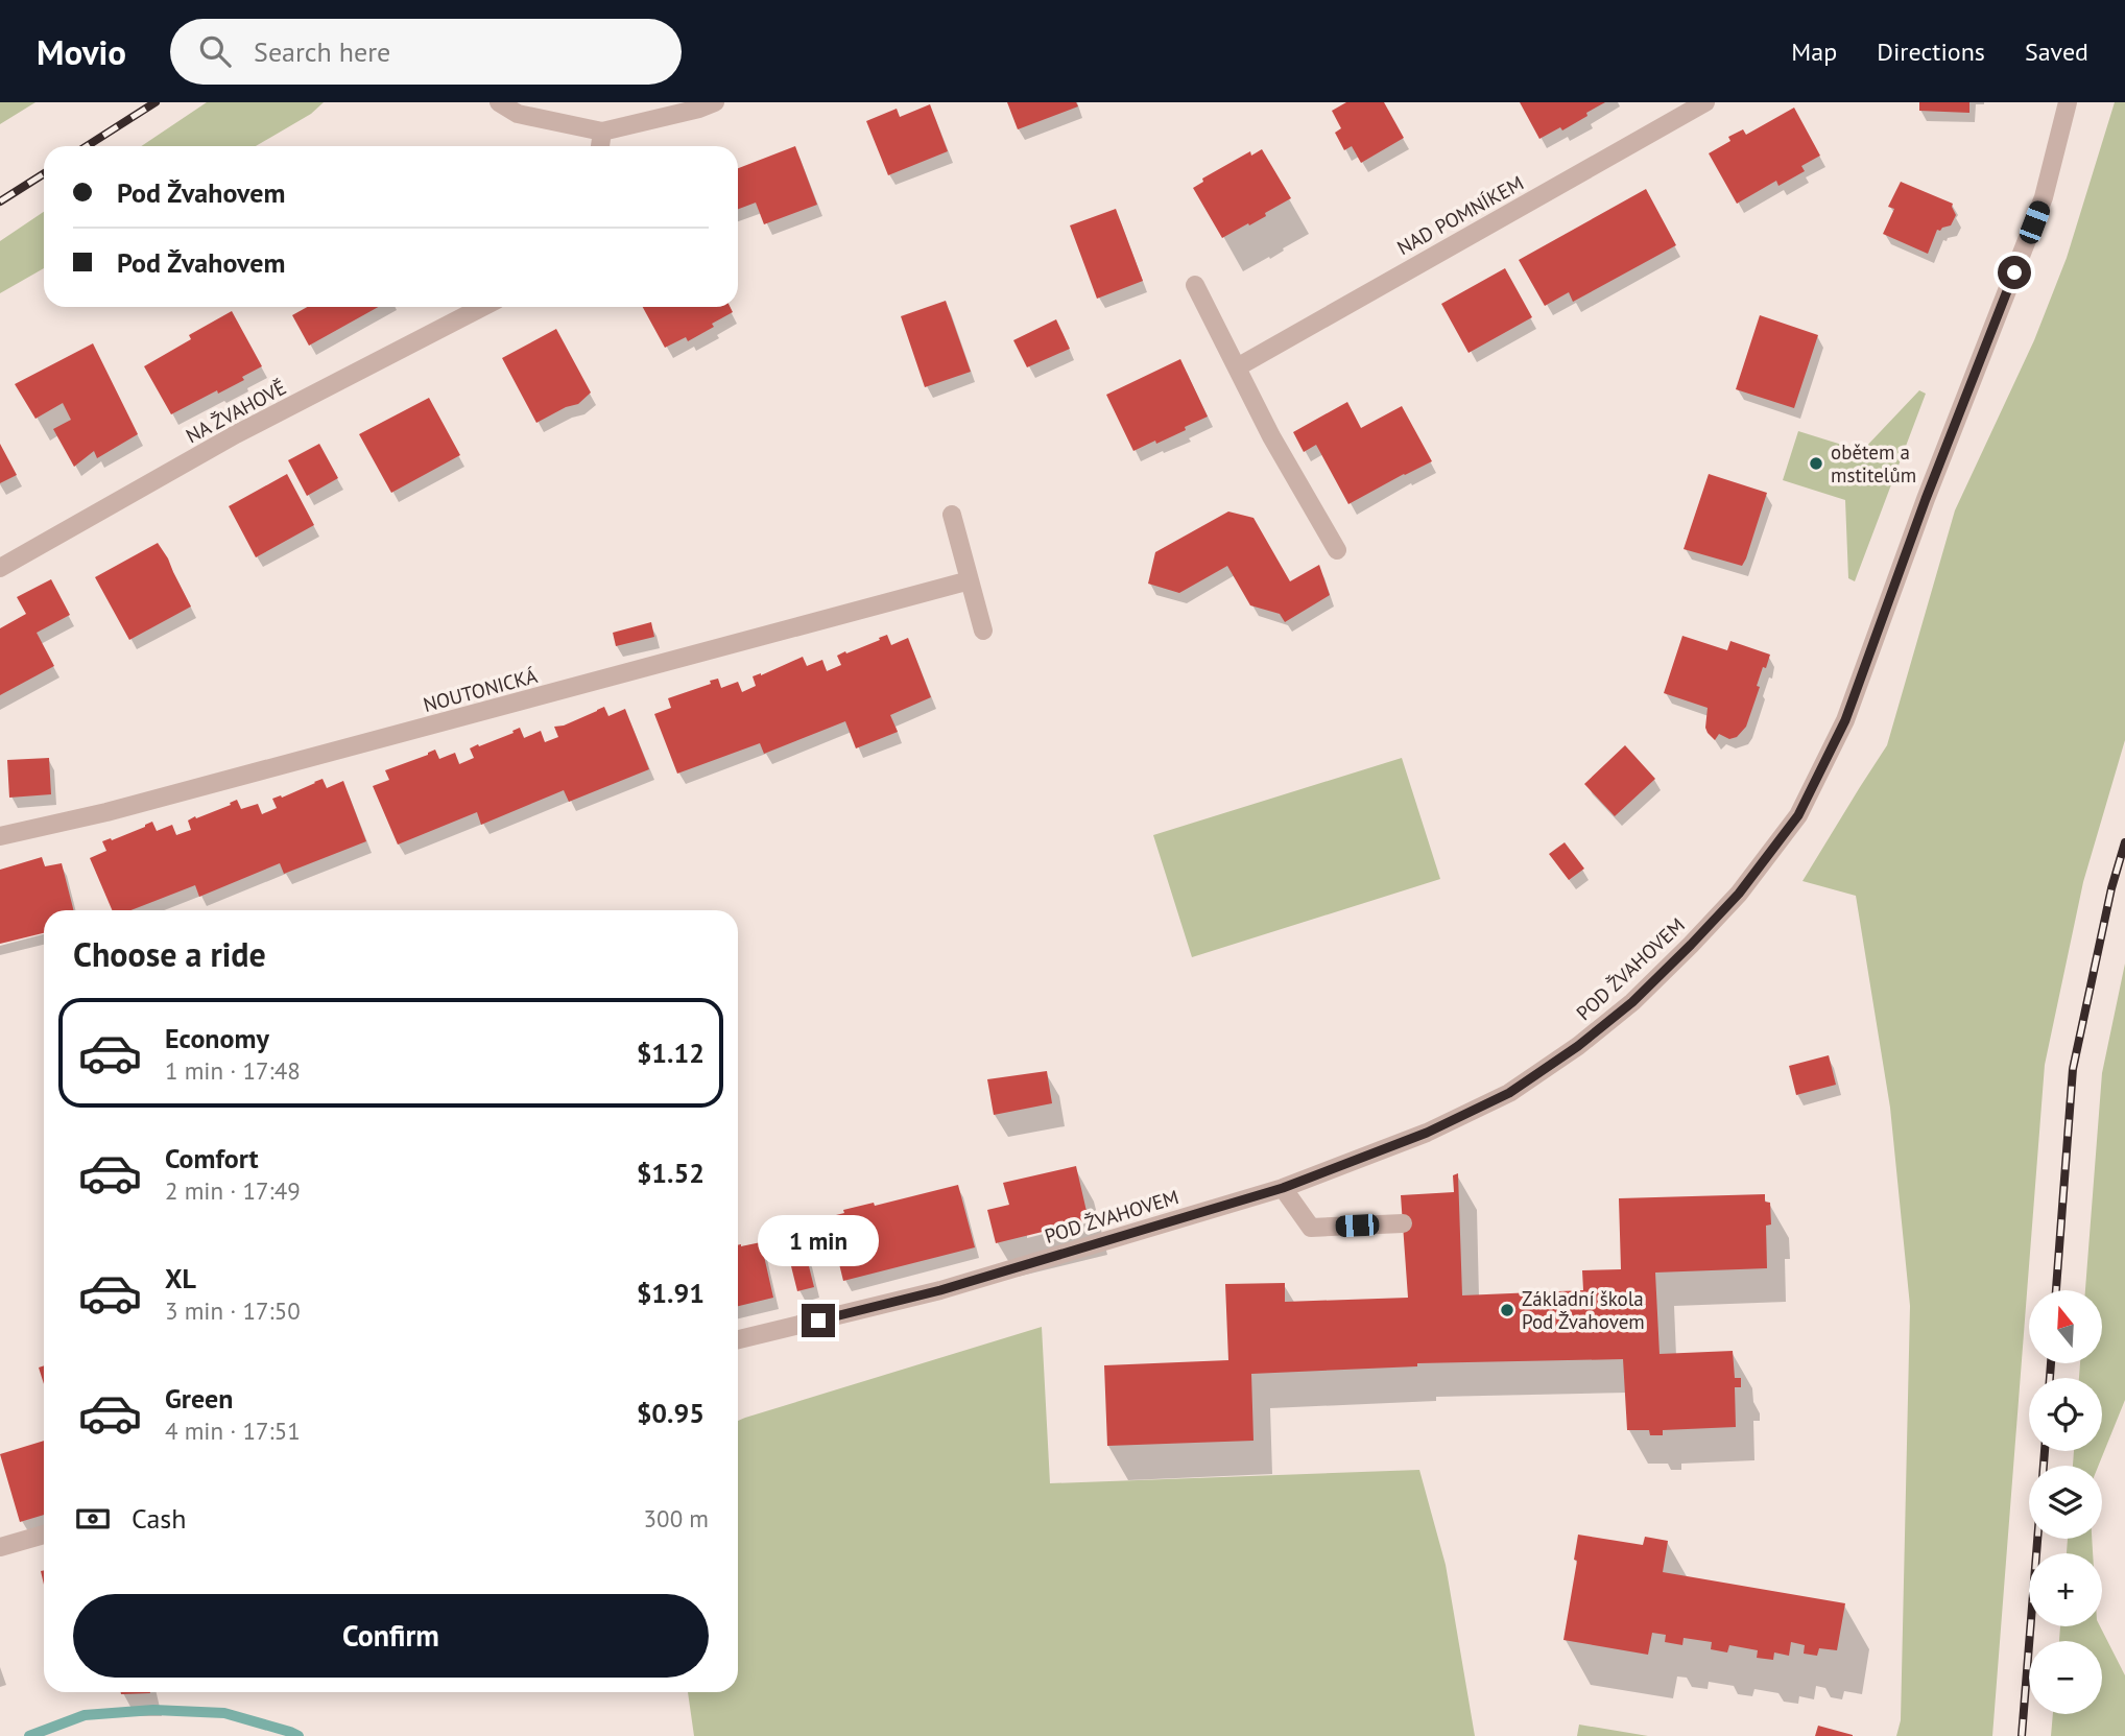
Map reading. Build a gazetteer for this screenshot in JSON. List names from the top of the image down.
{
  "streets": {
    "street": [
      "NAD POMNÍKEM",
      "NA ŽVAHOVĚ",
      "NOUTONICKÁ",
      "POD ŽVAHOVEM"
    ]
  },
  "places": ["obětem a mstitelům", "Základní škola Pod Žvahovem"],
  "north": "top",
  "page": {
    "header": "Movio",
    "search": "Search here",
    "nav": ["Map", "Directions", "Saved"],
    "banner": ["Pod Žvahovem", "Pod Žvahovem"],
    "heading": "Choose a ride",
    "list": [
      {
        "name": "Economy",
        "note": "1 min · 17:48",
        "value": "$1.12"
      },
      {
        "name": "Comfort",
        "note": "2 min · 17:49",
        "value": "$1.52"
      },
      {
        "name": "XL",
        "note": "3 min · 17:50",
        "value": "$1.91"
      },
      {
        "name": "Green",
        "note": "4 min · 17:51",
        "value": "$0.95"
      }
    ],
    "bubble": "1 min",
    "map_buttons": ["+", "−"],
    "pay": ["Cash", "300 m"],
    "buttons": "Confirm"
  }
}
